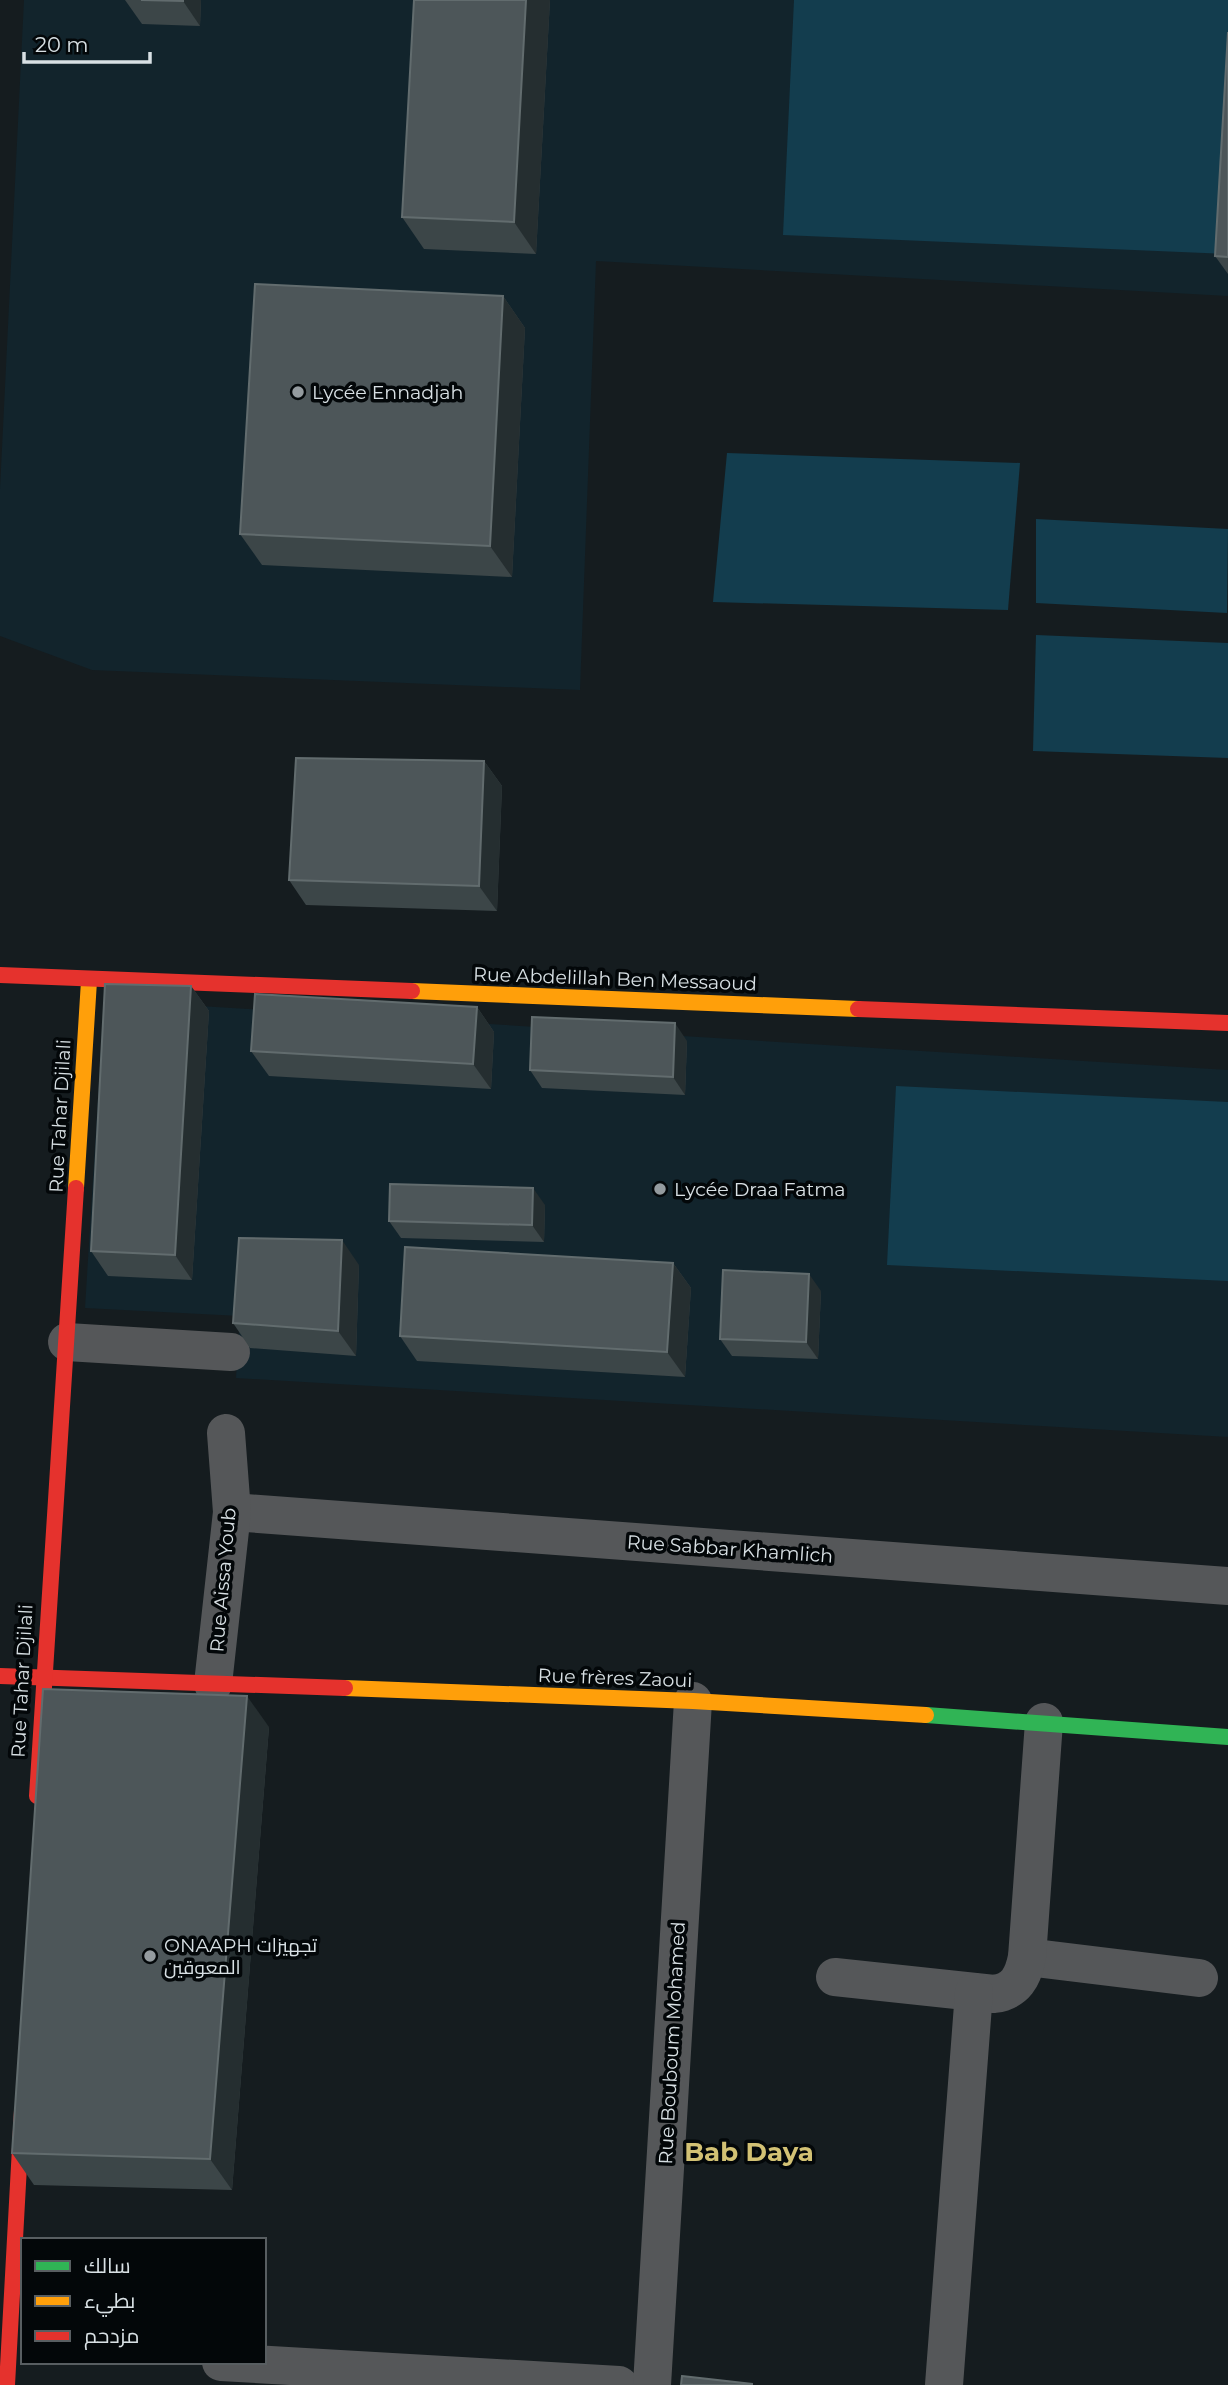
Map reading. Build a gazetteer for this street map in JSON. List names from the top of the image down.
{
  "streets": {
    "street": [
      "Rue Abdelillah Ben Messaoud",
      "Rue Tahar Djilali",
      "Rue Sabbar Khamlich",
      "Rue Aissa Youb",
      "Rue frères Zaoui",
      "Rue Bouboum Mohamed"
    ]
  },
  "crossings": [
    ["Rue Abdelillah Ben Messaoud", "Rue Tahar Djilali"],
    ["Rue Tahar Djilali", "Rue frères Zaoui"],
    ["Rue Sabbar Khamlich", "Rue Aissa Youb"],
    ["Rue Aissa Youb", "Rue frères Zaoui"],
    ["Rue frères Zaoui", "Rue Bouboum Mohamed"]
  ],
  "districts": ["Bab Daya"],
  "places": ["Lycée Ennadjah", "Lycée Draa Fatma", "ONAAPH تجهيزات المعوقين"],
  "legend": ["سالك", "بطيء", "مزدحم"],
  "scale_bar": "20 m"
}
